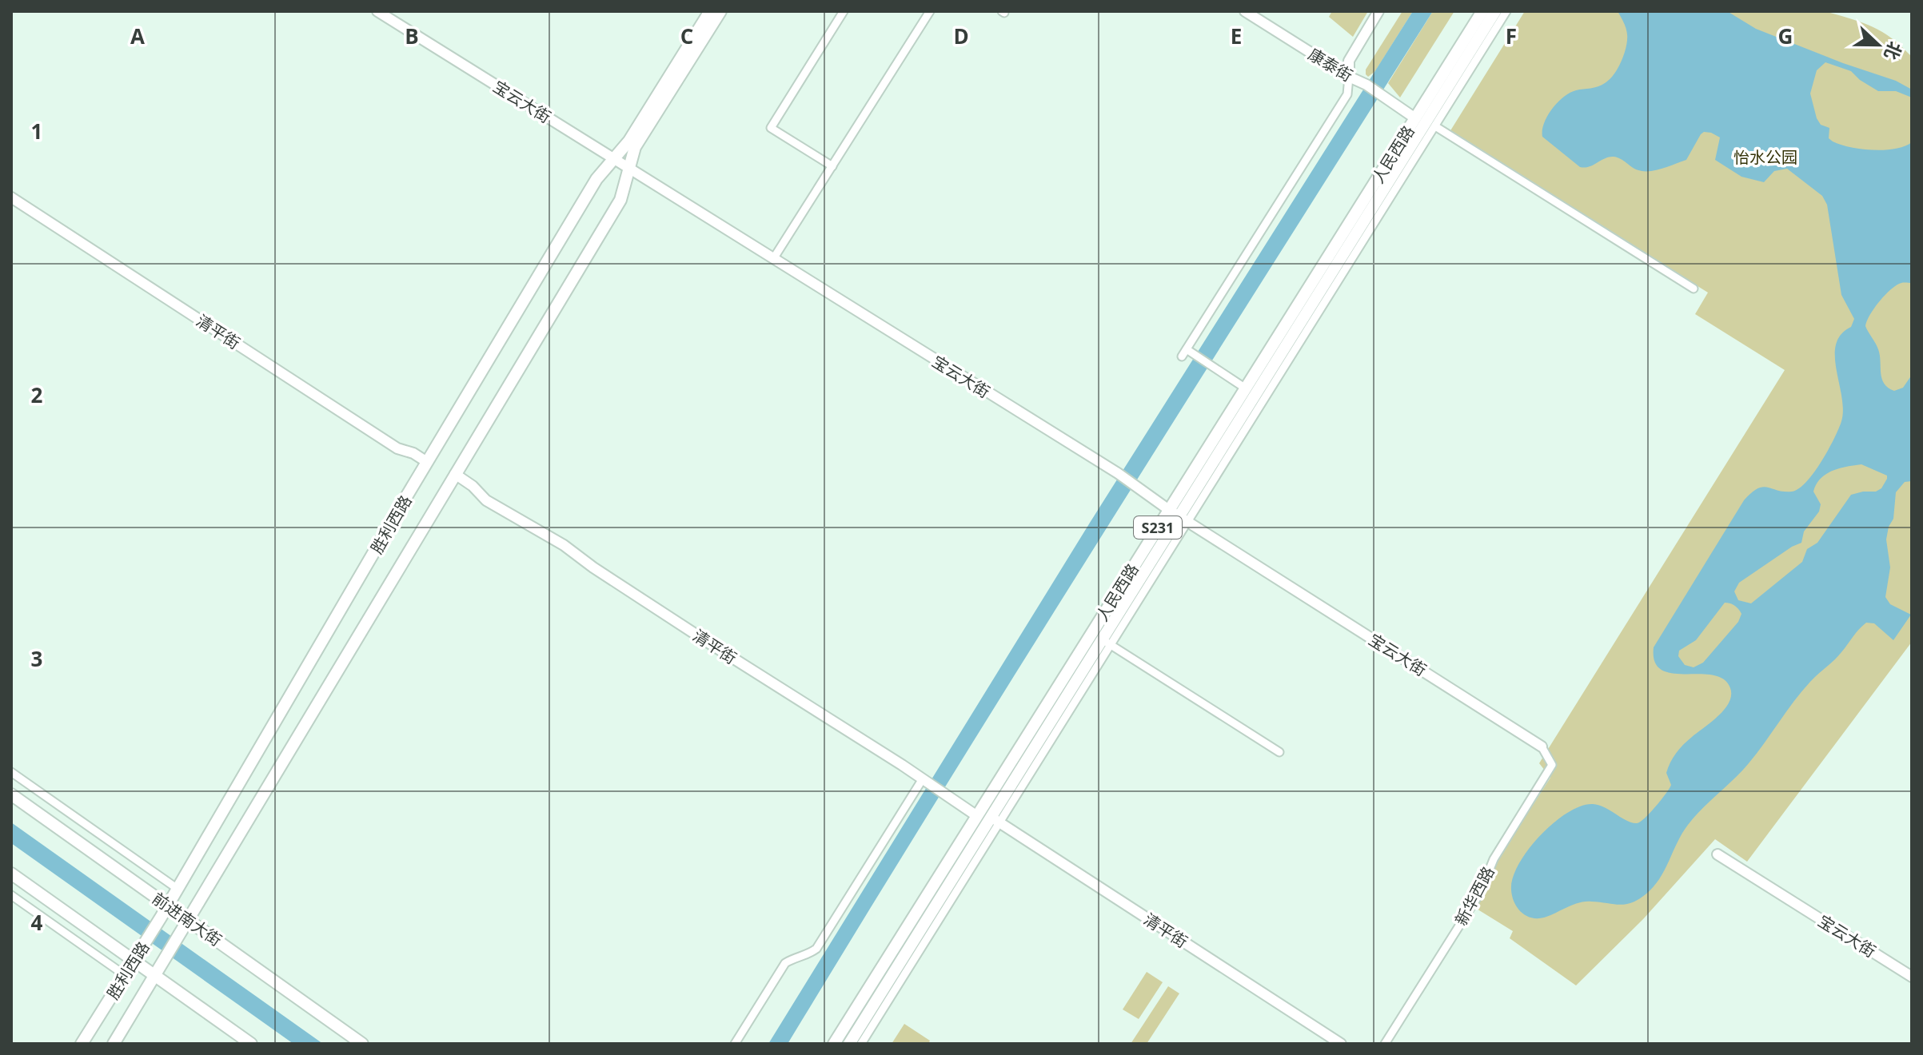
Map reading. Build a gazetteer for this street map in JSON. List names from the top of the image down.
{
  "streets": {
    "main road": [
      "人民西路",
      "胜利西路",
      "S231",
      "前进南大街"
    ],
    "street": [
      "康泰街",
      "宝云大街",
      "清平街",
      "新华西路"
    ]
  },
  "crossings": [
    ["康泰街", "人民西路"],
    ["宝云大街", "人民西路"],
    ["宝云大街", "胜利西路"],
    ["宝云大街", "新华西路"],
    ["人民西路", "清平街"],
    ["清平街", "胜利西路"],
    ["胜利西路", "前进南大街"]
  ],
  "parks": ["怡水公园"],
  "north": "right",
  "grid": {
    "columns": [
      "A",
      "B",
      "C",
      "D",
      "E",
      "F",
      "G"
    ],
    "rows": [
      "1",
      "2",
      "3",
      "4"
    ]
  }
}
